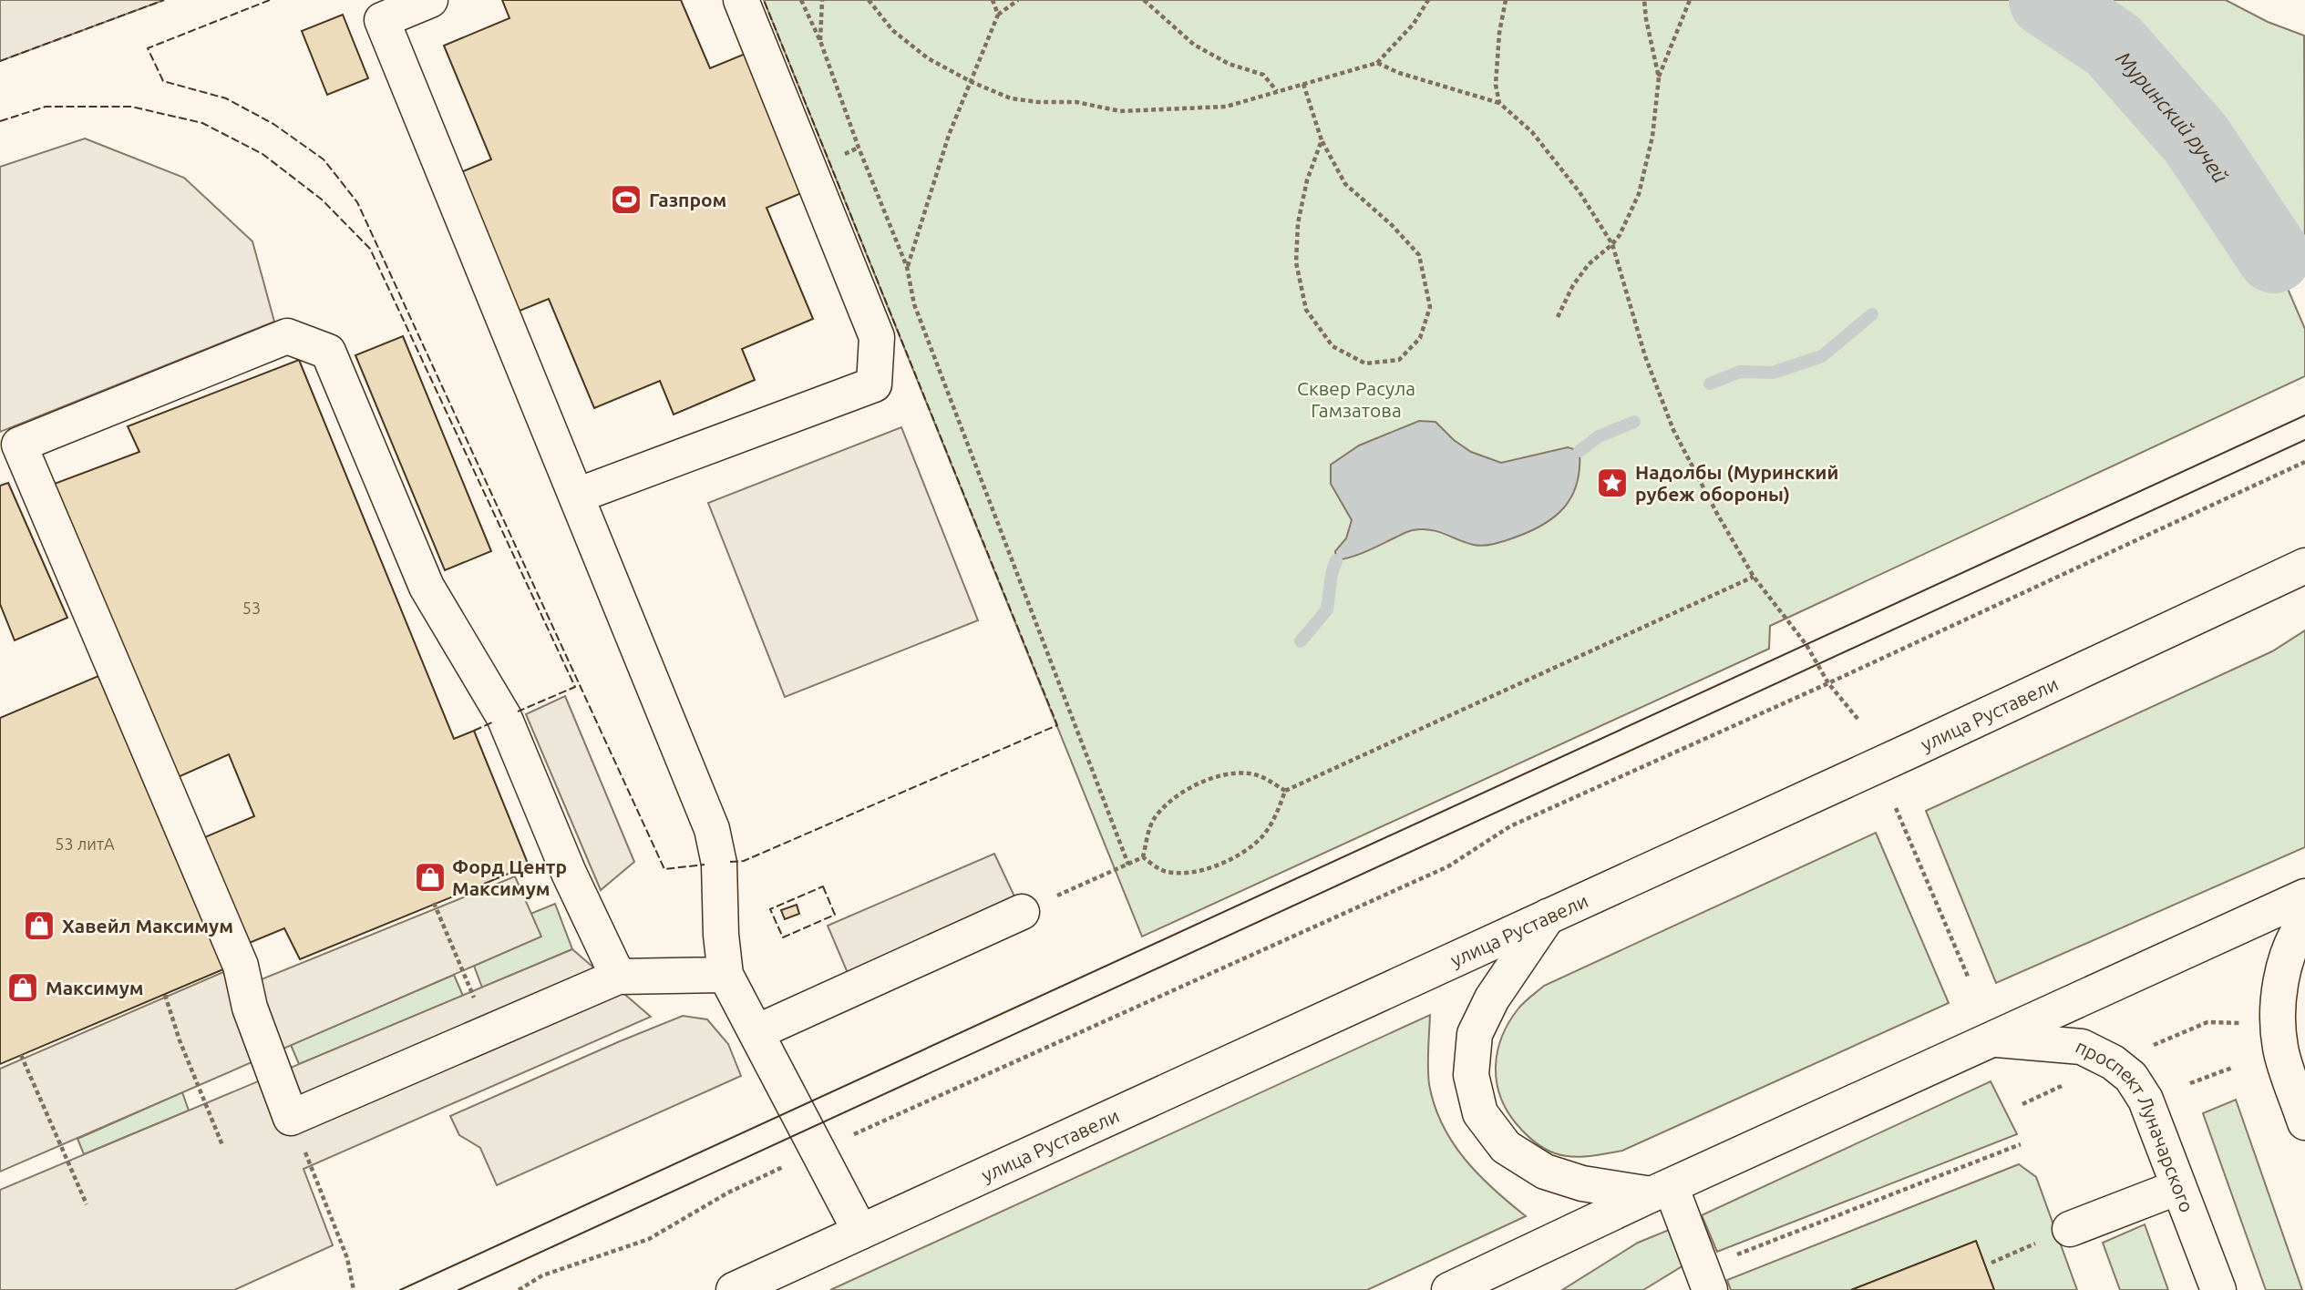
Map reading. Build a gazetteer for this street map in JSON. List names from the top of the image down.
{
  "streets": {
    "main road": ["улица Руставели", "проспект Луначарского"]
  },
  "water": ["Муринский ручей"],
  "parks": ["Сквер Расула Гамзатова"],
  "places": {
    "sports": ["Газпром"],
    "place": ["Надолбы (Муринский рубеж обороны)"],
    "shop": ["Форд Центр Максимум", "Хавейл Максимум", "Максимум"]
  },
  "house_numbers": ["53", "53 литА"]
}
